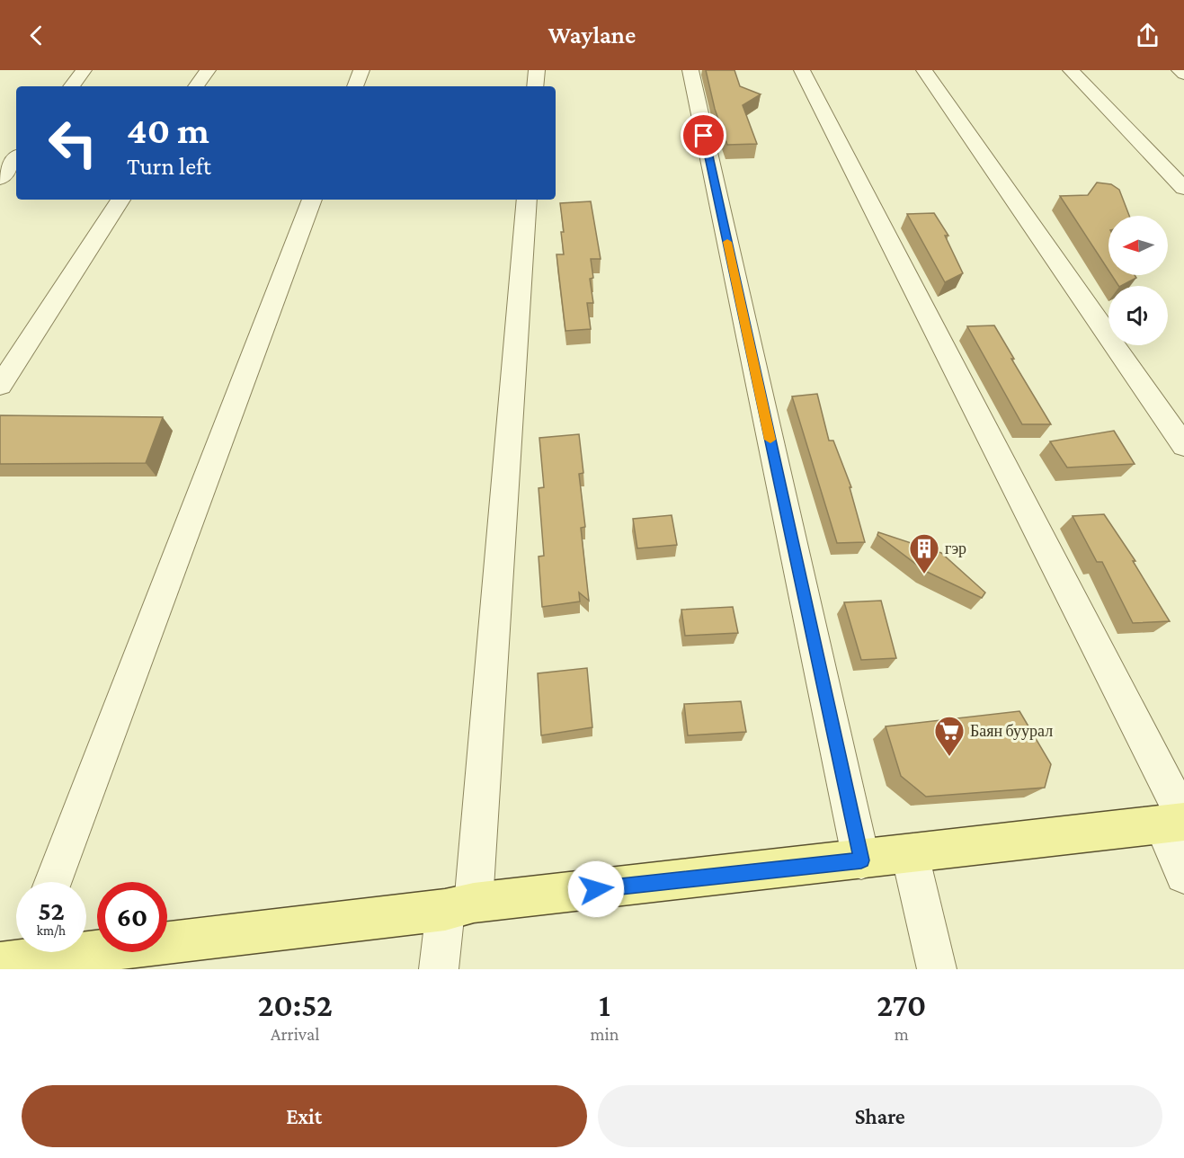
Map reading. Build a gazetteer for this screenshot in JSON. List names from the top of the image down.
{
  "places": {
    "building": ["гэр"],
    "supermarket": ["Баян буурал"]
  },
  "north": "left",
  "page": {
    "header": "Waylane",
    "turn": ["40 m", "Turn left"],
    "speed": "52 km/h",
    "limit": "60",
    "eta": [
      "20:52",
      "Arrival",
      "1",
      "min",
      "270",
      "m"
    ],
    "buttons": ["Exit", "Share"]
  }
}
